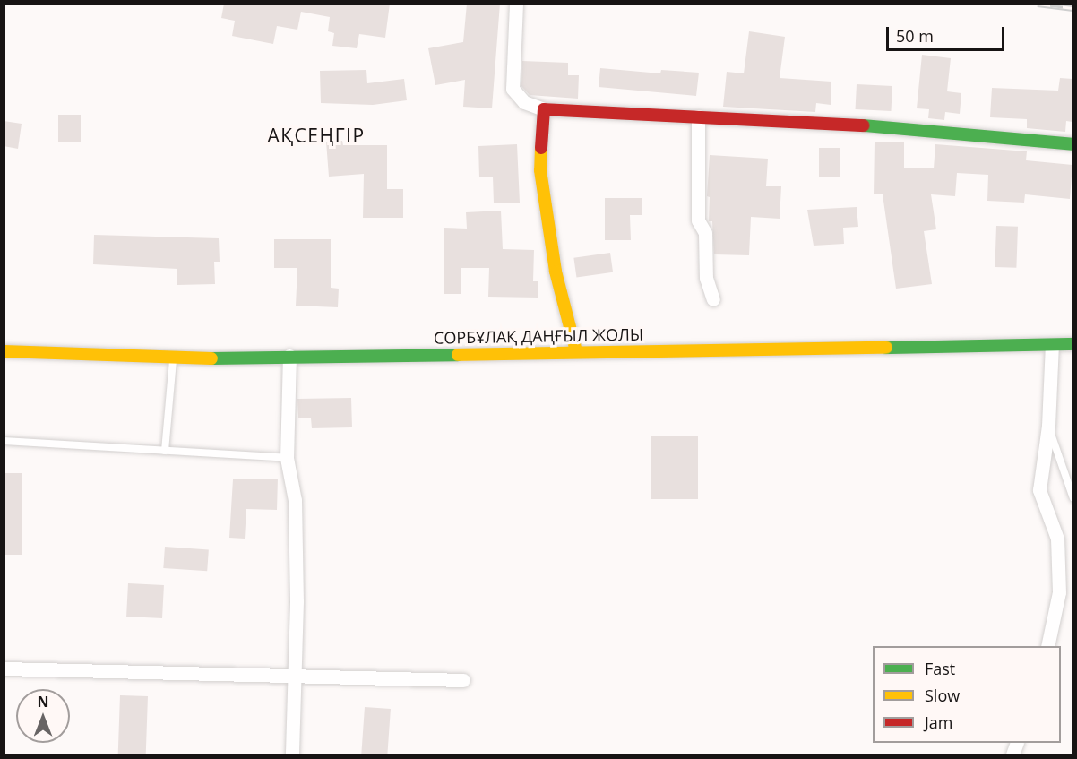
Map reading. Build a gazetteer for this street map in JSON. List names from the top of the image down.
{
  "streets": {
    "main road": ["СОРБҰЛАҚ ДАҢҒЫЛ ЖОЛЫ"]
  },
  "districts": ["АҚСЕҢГІР"],
  "legend": ["Fast", "Slow", "Jam"],
  "scale_bar": "50 m",
  "north": "top"
}
